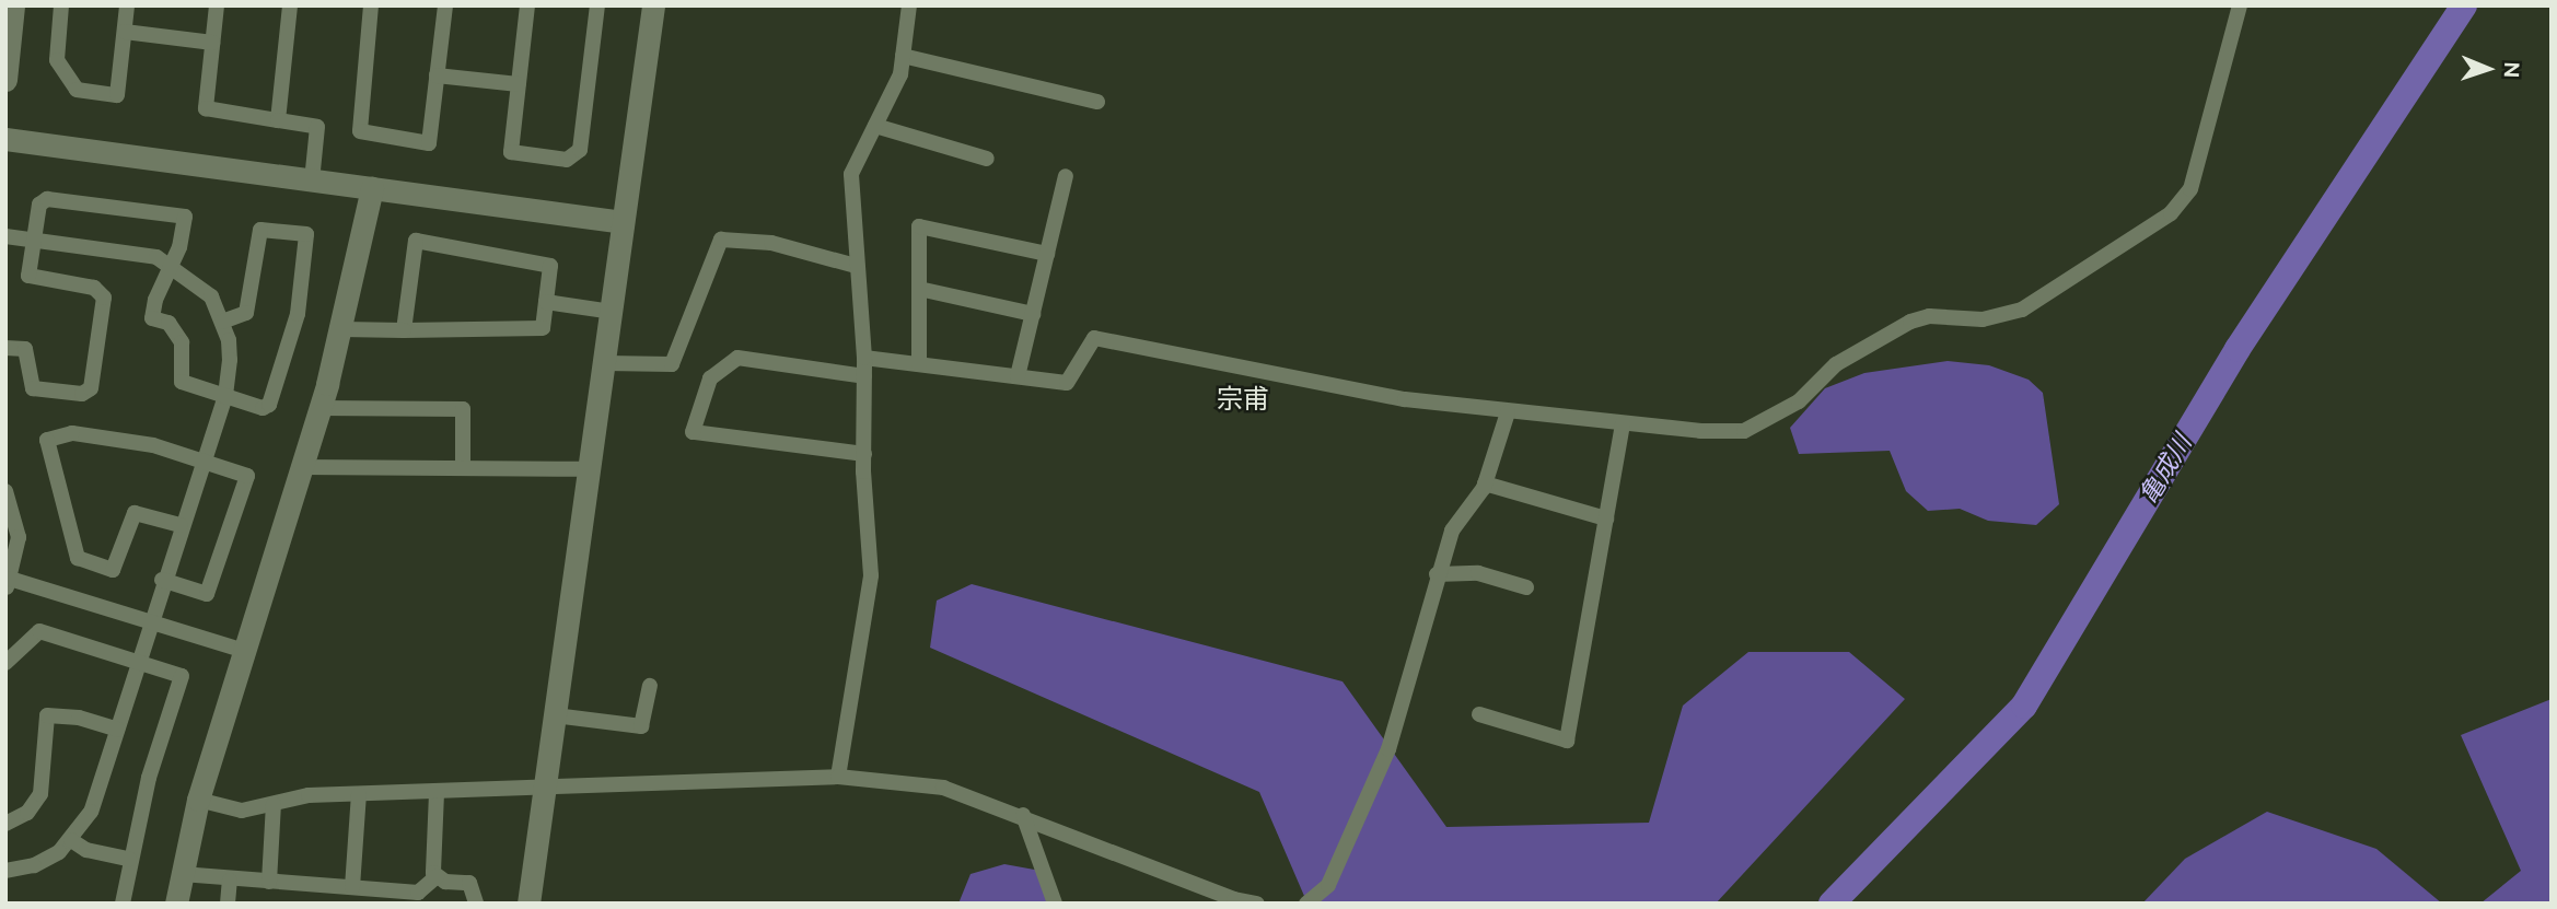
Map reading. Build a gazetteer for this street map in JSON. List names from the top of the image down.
{
  "districts": ["宗甫"],
  "water": ["亀成川"],
  "north": "right"
}
